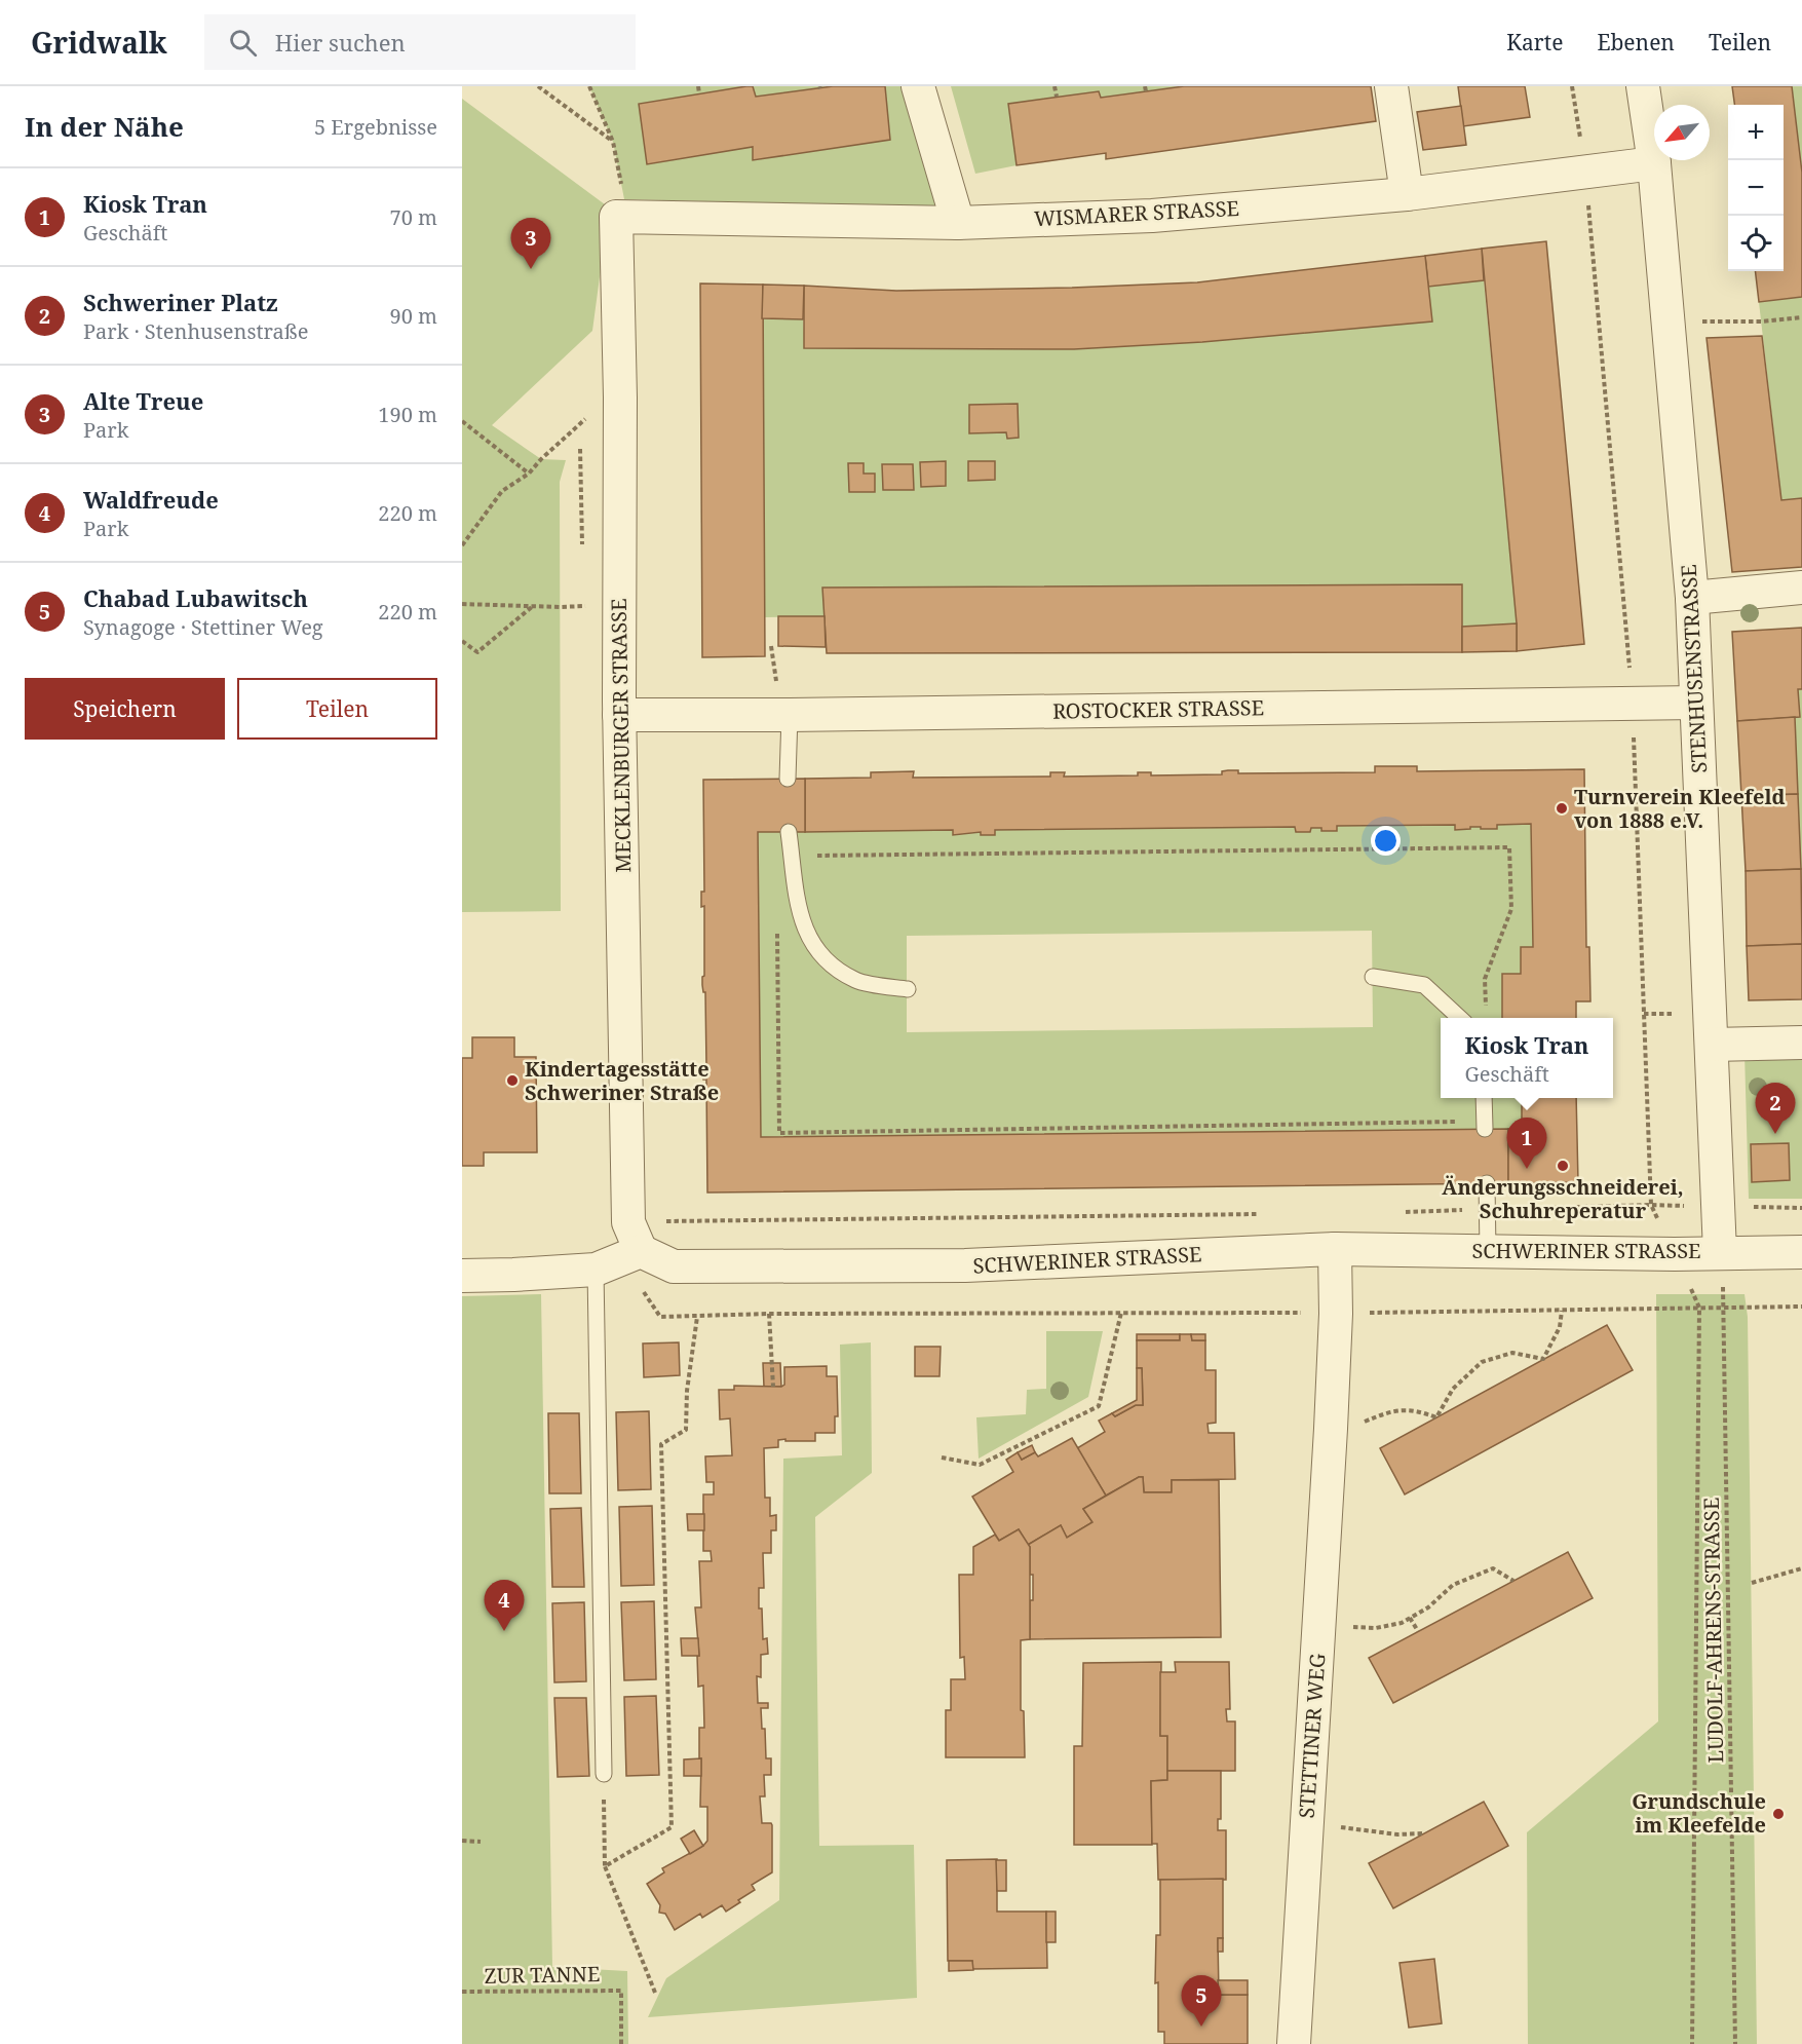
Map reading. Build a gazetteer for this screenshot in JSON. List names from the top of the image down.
{
  "streets": {
    "street": [
      "WISMARER STRASSE",
      "STENHUSENSTRASSE",
      "ROSTOCKER STRASSE",
      "MECKLENBURGER STRASSE",
      "SCHWERINER STRASSE",
      "STETTINER WEG"
    ],
    "path": ["LUDOLF-AHRENS-STRASSE", "ZUR TANNE"]
  },
  "crossings": [
    ["WISMARER STRASSE", "STENHUSENSTRASSE"],
    ["WISMARER STRASSE", "MECKLENBURGER STRASSE"],
    ["STENHUSENSTRASSE", "ROSTOCKER STRASSE"],
    ["STENHUSENSTRASSE", "SCHWERINER STRASSE"],
    ["STENHUSENSTRASSE", "LUDOLF-AHRENS-STRASSE"],
    ["ROSTOCKER STRASSE", "MECKLENBURGER STRASSE"],
    ["MECKLENBURGER STRASSE", "SCHWERINER STRASSE"],
    ["SCHWERINER STRASSE", "LUDOLF-AHRENS-STRASSE"],
    ["SCHWERINER STRASSE", "STETTINER WEG"]
  ],
  "places": [
    "Turnverein Kleefeld von 1888 e.V.",
    "Kindertagesstätte Schweriner Straße",
    "Änderungsschneiderei, Schuhreperatur",
    "Grundschule im Kleefelde"
  ],
  "north": "bottom left",
  "page": {
    "header": "Gridwalk",
    "search": "Hier suchen",
    "nav": ["Karte", "Ebenen", "Teilen"],
    "heading": ["In der Nähe", "5 Ergebnisse"],
    "map_buttons": ["+", "−"],
    "list": [
      {
        "mark": "1",
        "name": "Kiosk Tran",
        "note": "Geschäft",
        "value": "70 m"
      },
      {
        "mark": "2",
        "name": "Schweriner Platz",
        "note": "Park · Stenhusenstraße",
        "value": "90 m"
      },
      {
        "mark": "3",
        "name": "Alte Treue",
        "note": "Park",
        "value": "190 m"
      },
      {
        "mark": "4",
        "name": "Waldfreude",
        "note": "Park",
        "value": "220 m"
      },
      {
        "mark": "5",
        "name": "Chabad Lubawitsch",
        "note": "Synagoge · Stettiner Weg",
        "value": "220 m"
      }
    ],
    "pins": [
      "3",
      "2",
      "1",
      "4",
      "5"
    ],
    "buttons": ["Speichern", "Teilen"],
    "popup": ["Kiosk Tran", "Geschäft"]
  }
}
